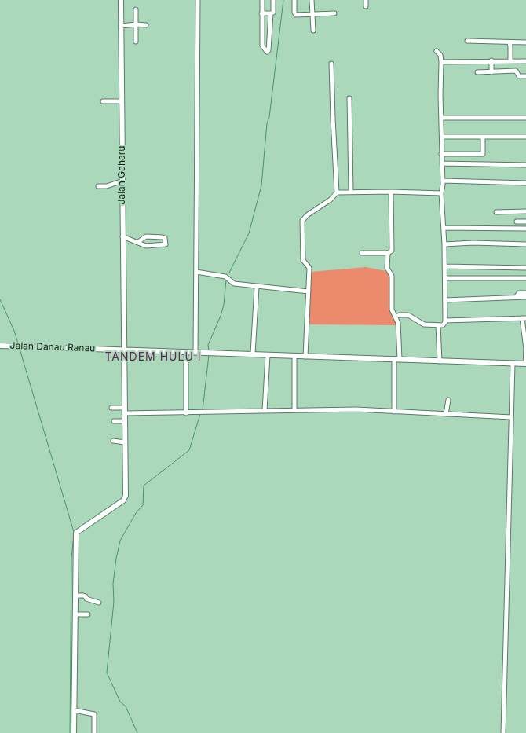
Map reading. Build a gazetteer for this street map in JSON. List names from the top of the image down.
{
  "streets": {
    "street": ["Jalan Gaharu", "Jalan Danau Ranau"]
  },
  "crossings": [
    ["Jalan Gaharu", "Jalan Danau Ranau"]
  ],
  "districts": ["TANDEM HULU I"]
}
